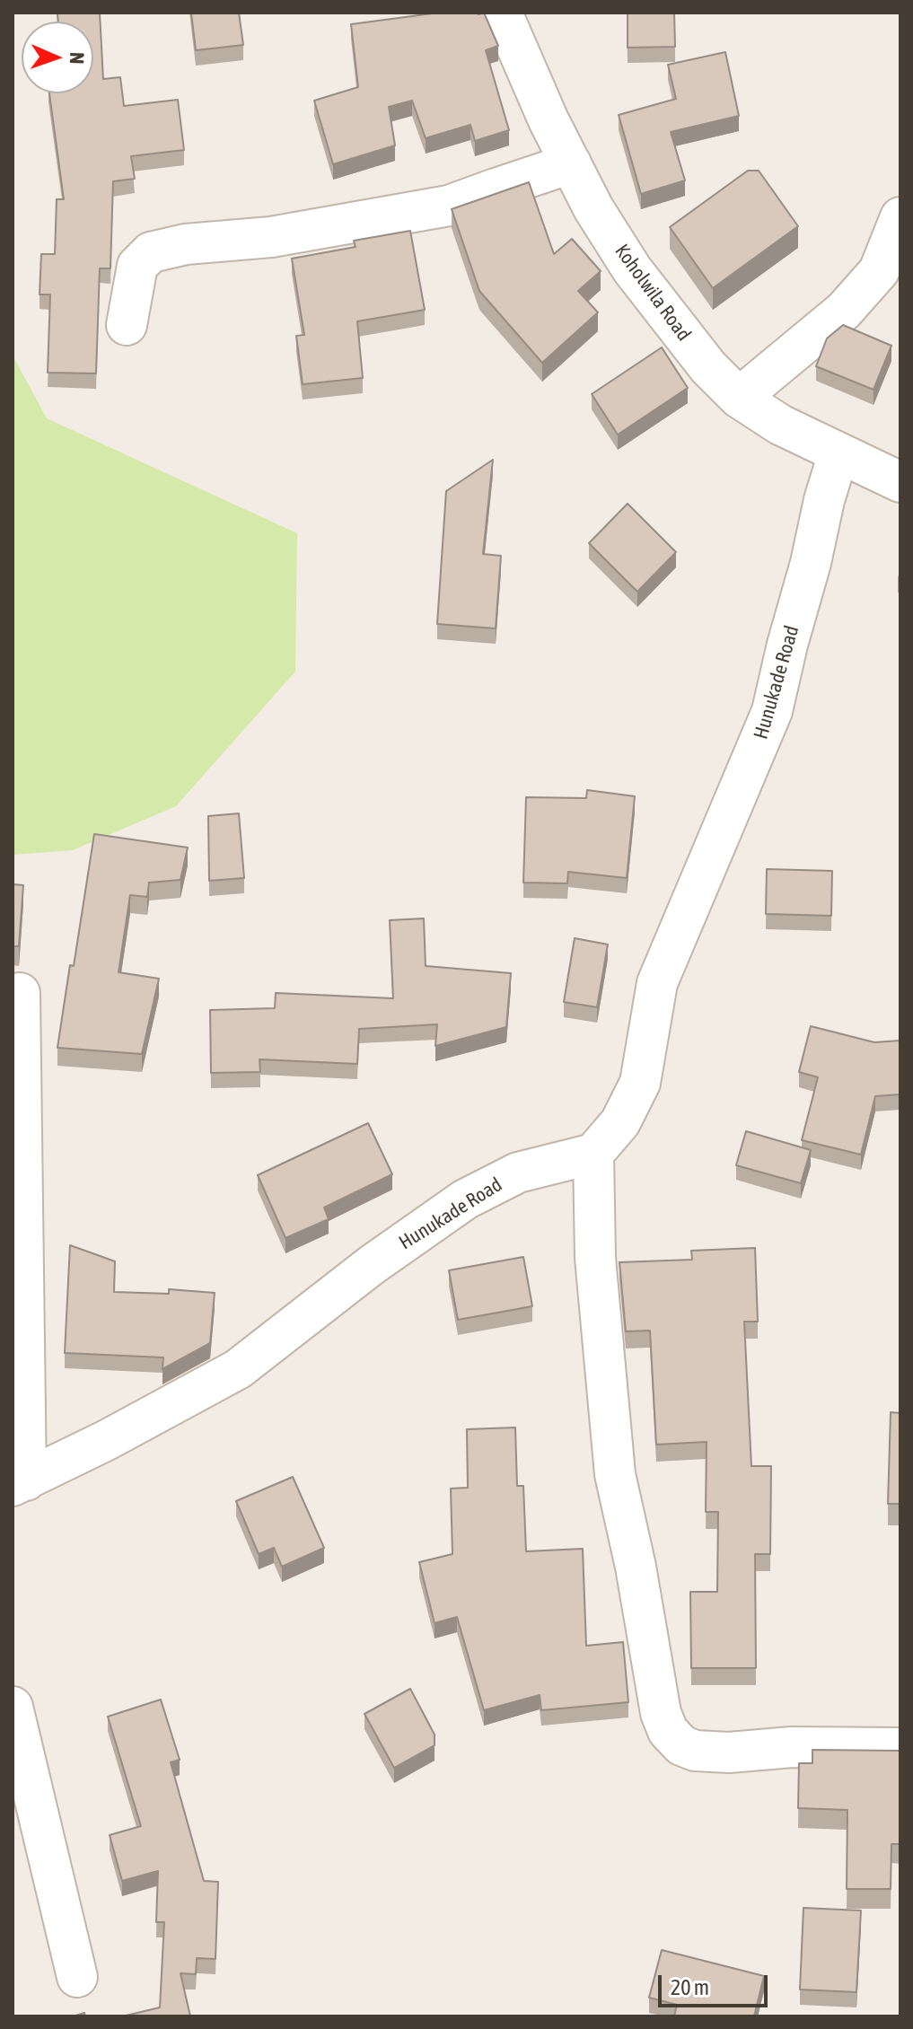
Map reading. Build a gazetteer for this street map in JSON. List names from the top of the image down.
{
  "streets": {
    "street": ["Koholwila Road", "Hunukade Road"]
  },
  "crossings": [
    ["Koholwila Road", "Hunukade Road"]
  ],
  "scale_bar": "20 m",
  "north": "right"
}
